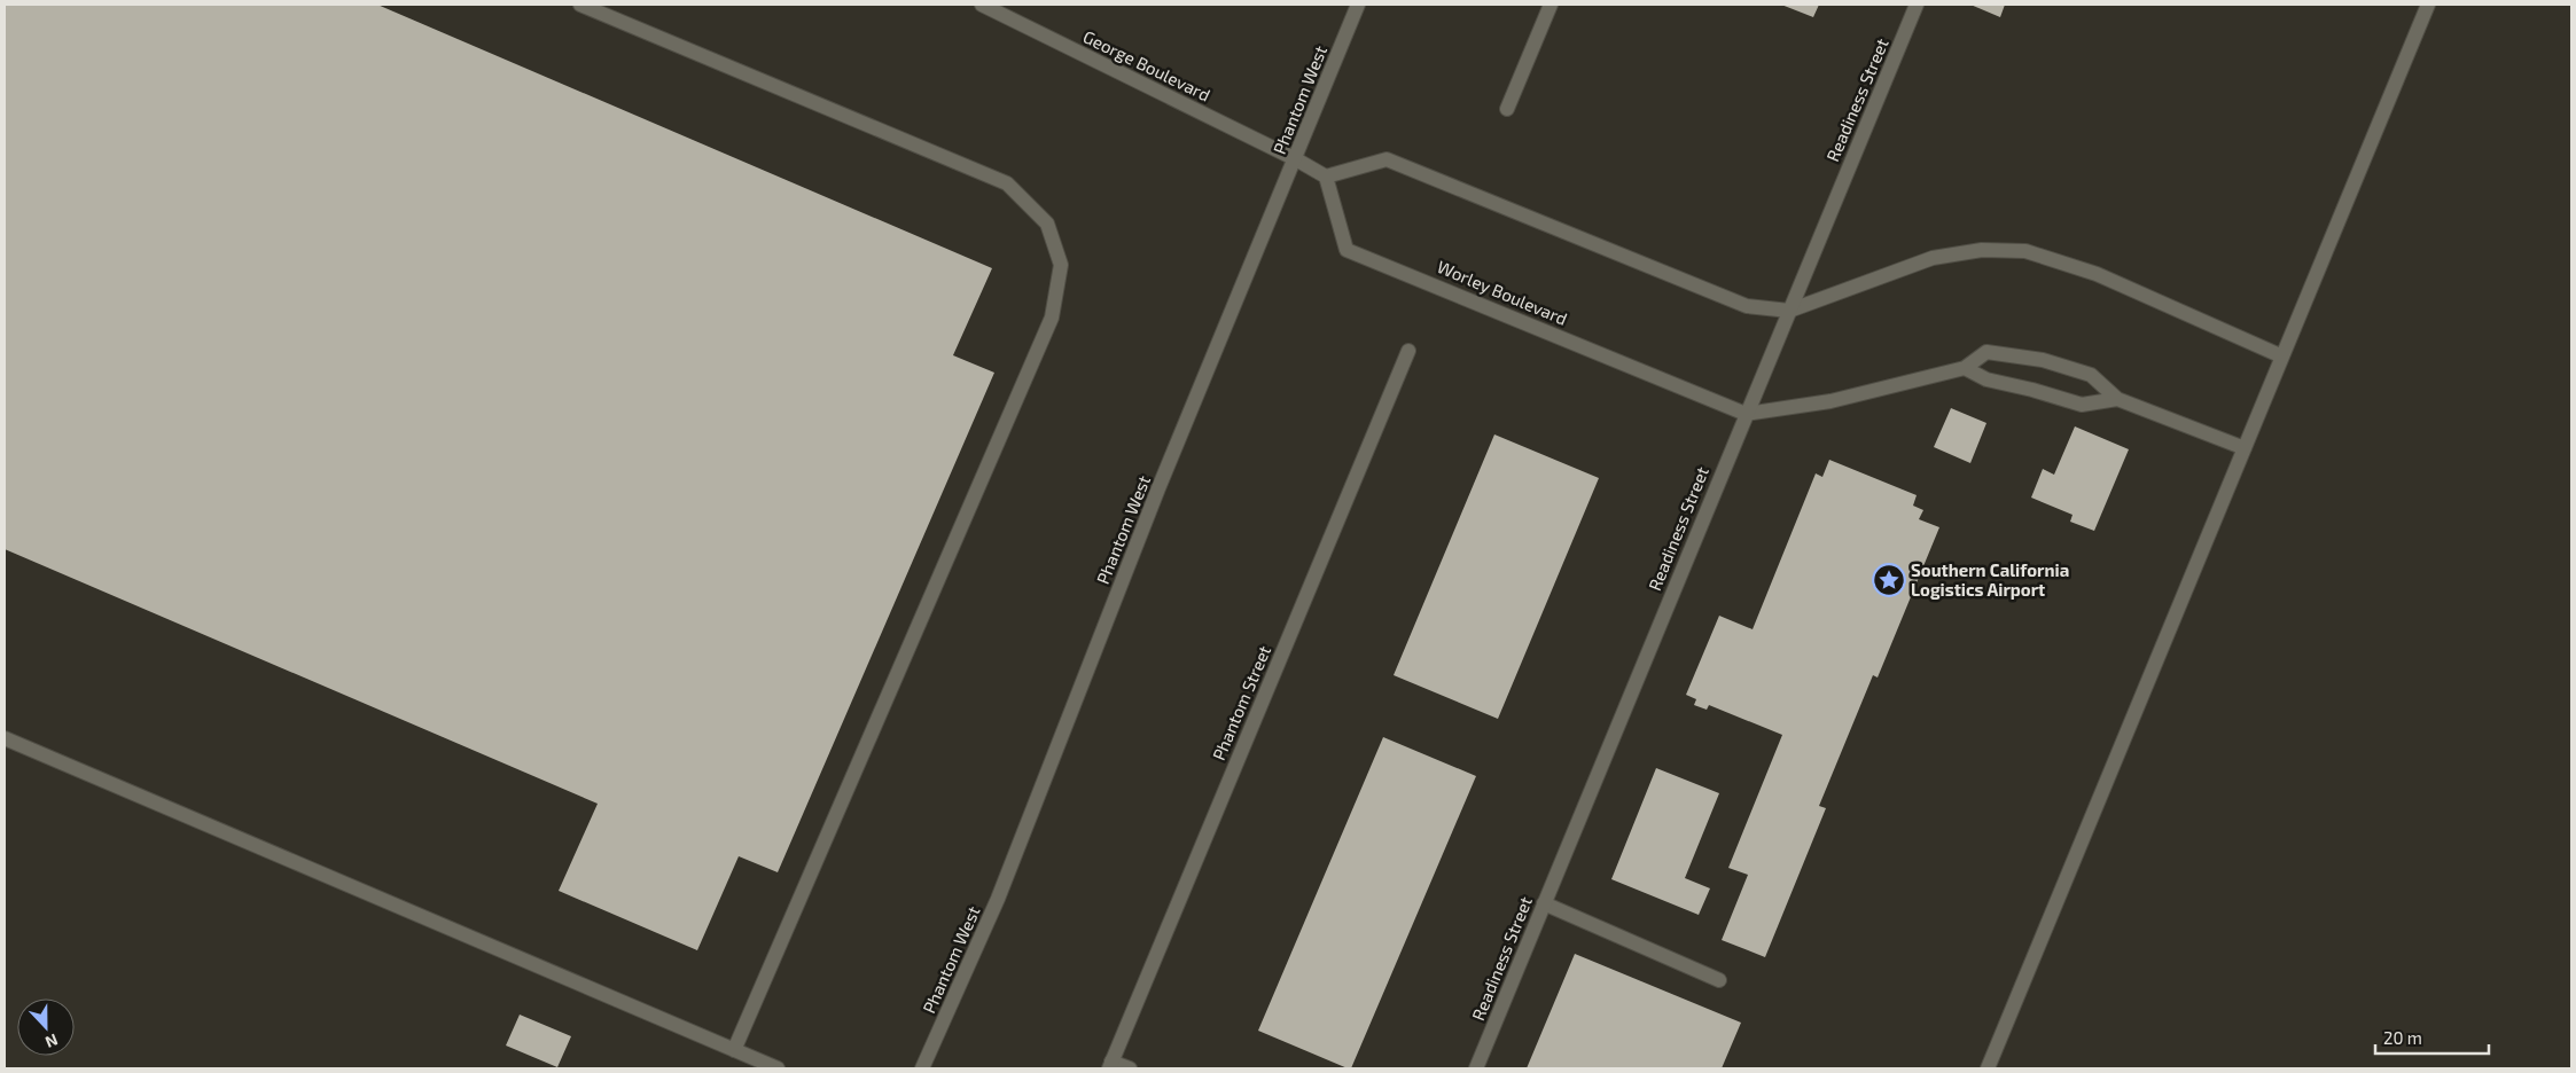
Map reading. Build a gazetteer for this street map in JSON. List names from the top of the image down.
{
  "streets": {
    "street": [
      "George Boulevard",
      "Phantom West",
      "Readiness Street",
      "Worley Boulevard",
      "Phantom Street"
    ]
  },
  "crossings": [
    ["George Boulevard", "Phantom West"],
    ["Readiness Street", "Worley Boulevard"]
  ],
  "places": {
    "place": ["Southern California Logistics Airport"]
  },
  "scale_bar": "20 m",
  "north": "bottom"
}
